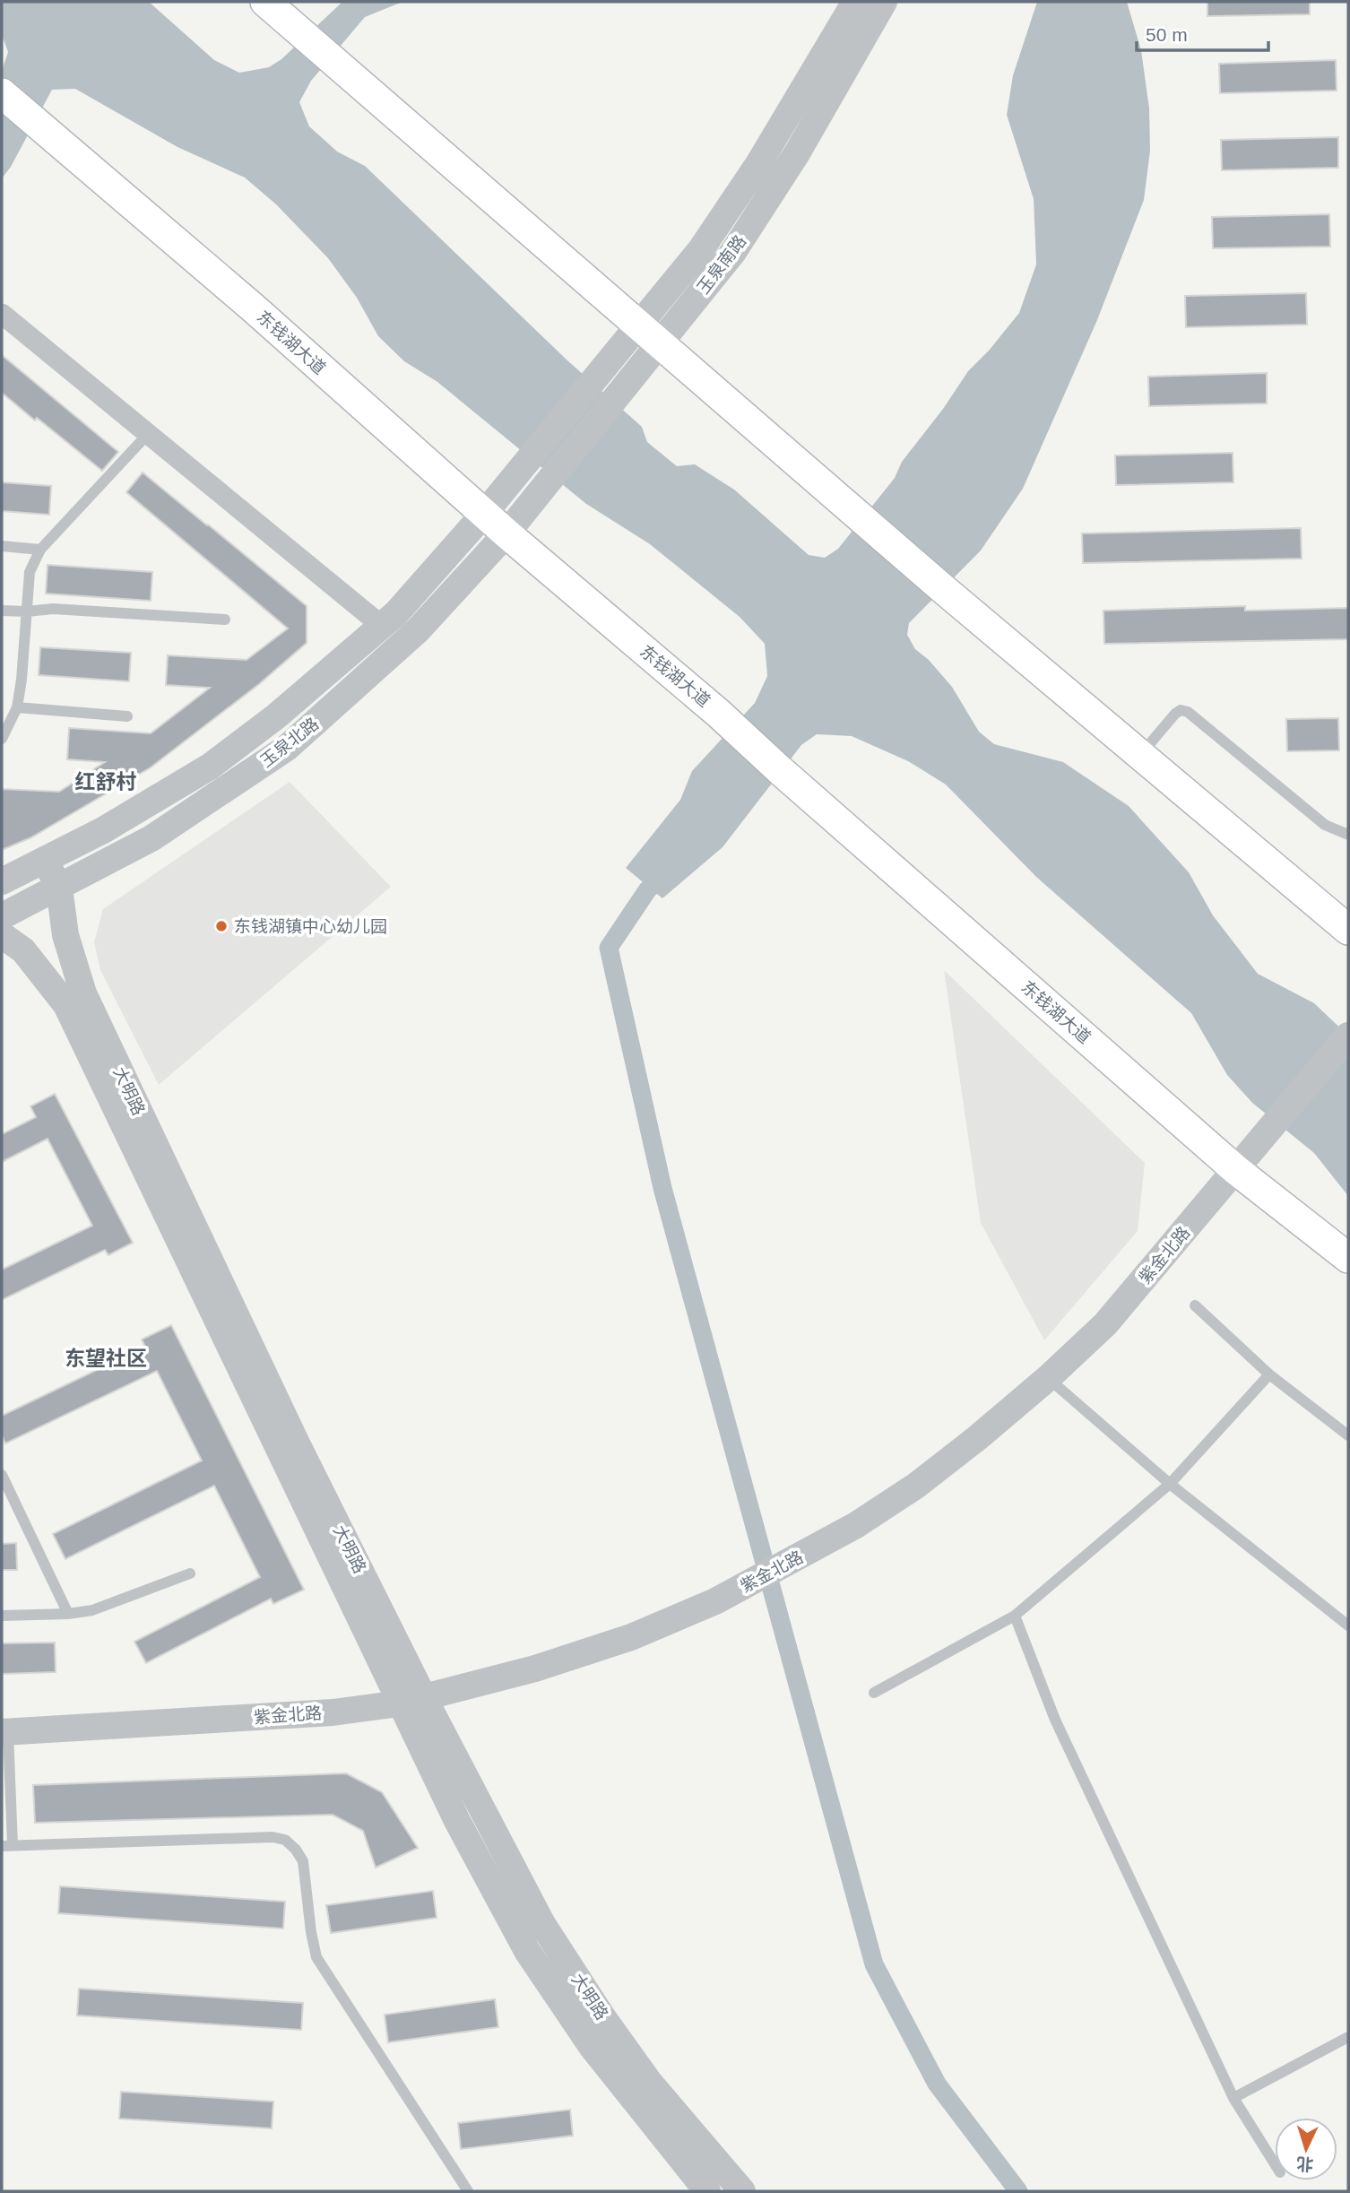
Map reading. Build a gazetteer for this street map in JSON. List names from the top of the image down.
{
  "streets": {
    "main road": ["东钱湖大道"],
    "street": [
      "玉泉南路",
      "玉泉北路",
      "大明路",
      "紫金北路"
    ]
  },
  "crossings": [
    ["玉泉南路", "玉泉北路"],
    ["东钱湖大道", "玉泉北路"],
    ["东钱湖大道", "紫金北路"],
    ["玉泉北路", "大明路"],
    ["大明路", "紫金北路"]
  ],
  "districts": ["红舒村", "东望社区"],
  "places": ["东钱湖镇中心幼儿园"],
  "scale_bar": "50 m",
  "north": "bottom"
}
